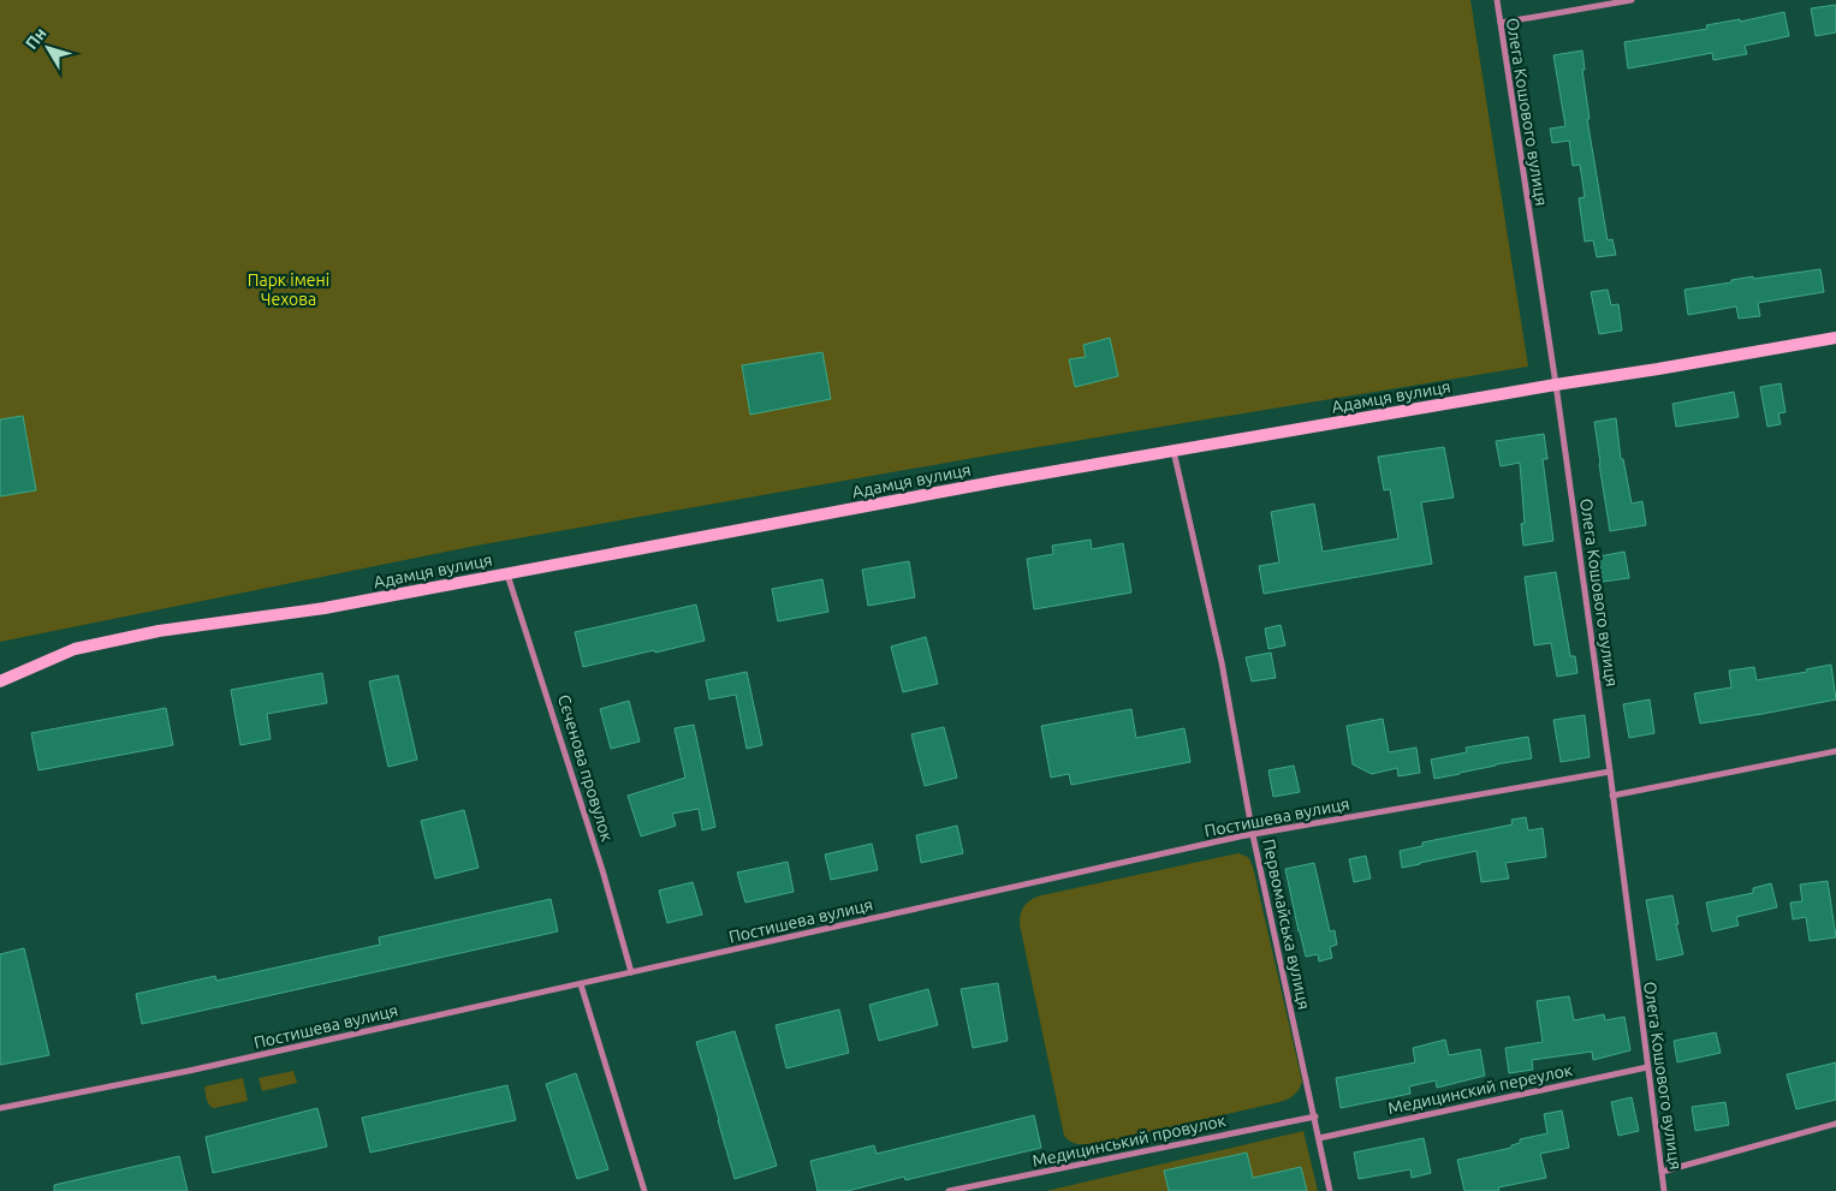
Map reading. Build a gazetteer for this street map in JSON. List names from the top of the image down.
{
  "streets": {
    "street": [
      "Олега Кошового вулиця",
      "Адамця вулиця",
      "Сєченова провулок",
      "Постишева вулиця",
      "Первомайська вулиця",
      "Медицинский переулок",
      "Медицинський провулок"
    ]
  },
  "crossings": [
    ["Олега Кошового вулиця", "Адамця вулиця"],
    ["Олега Кошового вулиця", "Постишева вулиця"],
    ["Олега Кошового вулиця", "Медицинский переулок"],
    ["Адамця вулиця", "Сєченова провулок"],
    ["Адамця вулиця", "Первомайська вулиця"],
    ["Сєченова провулок", "Постишева вулиця"],
    ["Постишева вулиця", "Первомайська вулиця"],
    ["Первомайська вулиця", "Медицинский переулок"],
    ["Первомайська вулиця", "Медицинський провулок"]
  ],
  "parks": ["Парк імені Чехова"],
  "north": "top left"
}
